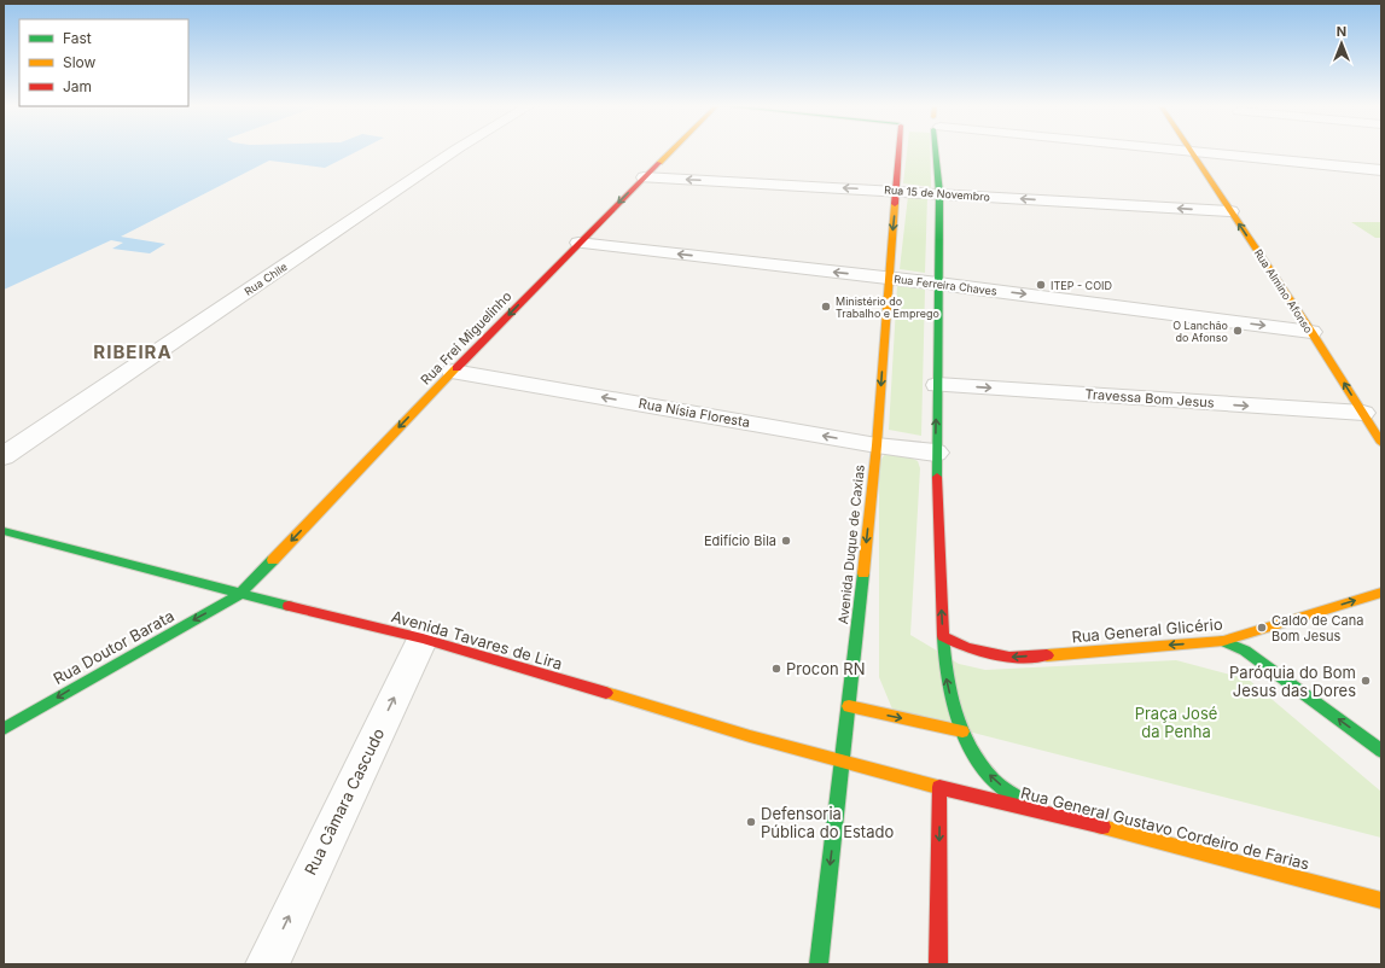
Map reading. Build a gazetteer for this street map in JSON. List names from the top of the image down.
{
  "streets": {
    "street": [
      "Rua 15 de Novembro",
      "Rua Chile",
      "Rua Ferreira Chaves",
      "Rua Almino Afonso",
      "Rua Frei Miguelinho",
      "Travessa Bom Jesus",
      "Rua Nísia Floresta",
      "Avenida Duque de Caxias",
      "Rua General Glicério",
      "Avenida Tavares de Lira",
      "Rua Doutor Barata",
      "Rua Câmara Cascudo",
      "Rua General Gustavo Cordeiro de Farias"
    ]
  },
  "crossings": [
    ["Rua 15 de Novembro", "Rua Almino Afonso"],
    ["Rua 15 de Novembro", "Rua Frei Miguelinho"],
    ["Rua 15 de Novembro", "Avenida Duque de Caxias"],
    ["Rua Ferreira Chaves", "Rua Almino Afonso"],
    ["Rua Ferreira Chaves", "Rua Frei Miguelinho"],
    ["Rua Ferreira Chaves", "Avenida Duque de Caxias"],
    ["Rua Almino Afonso", "Travessa Bom Jesus"],
    ["Rua Frei Miguelinho", "Rua Nísia Floresta"],
    ["Rua Frei Miguelinho", "Avenida Tavares de Lira"],
    ["Rua Frei Miguelinho", "Rua Doutor Barata"],
    ["Rua Nísia Floresta", "Avenida Duque de Caxias"],
    ["Avenida Duque de Caxias", "Avenida Tavares de Lira"],
    ["Avenida Tavares de Lira", "Rua Doutor Barata"],
    ["Avenida Tavares de Lira", "Rua Câmara Cascudo"],
    ["Avenida Tavares de Lira", "Rua General Gustavo Cordeiro de Farias"]
  ],
  "one_way": [
    "Rua 15 de Novembro",
    "Rua Almino Afonso",
    "Rua Frei Miguelinho",
    "Travessa Bom Jesus",
    "Rua Nísia Floresta",
    "Rua Doutor Barata",
    "Rua Câmara Cascudo"
  ],
  "districts": ["RIBEIRA"],
  "parks": ["Praça José da Penha"],
  "places": [
    "ITEP - COID",
    "Ministério do Trabalho e Emprego",
    "O Lanchão do Afonso",
    "Edifício Bila",
    "Caldo de Cana Bom Jesus",
    "Procon RN",
    "Paróquia do Bom Jesus das Dores",
    "Defensoria Pública do Estado"
  ],
  "legend": ["Fast", "Slow", "Jam"],
  "north": "top"
}
